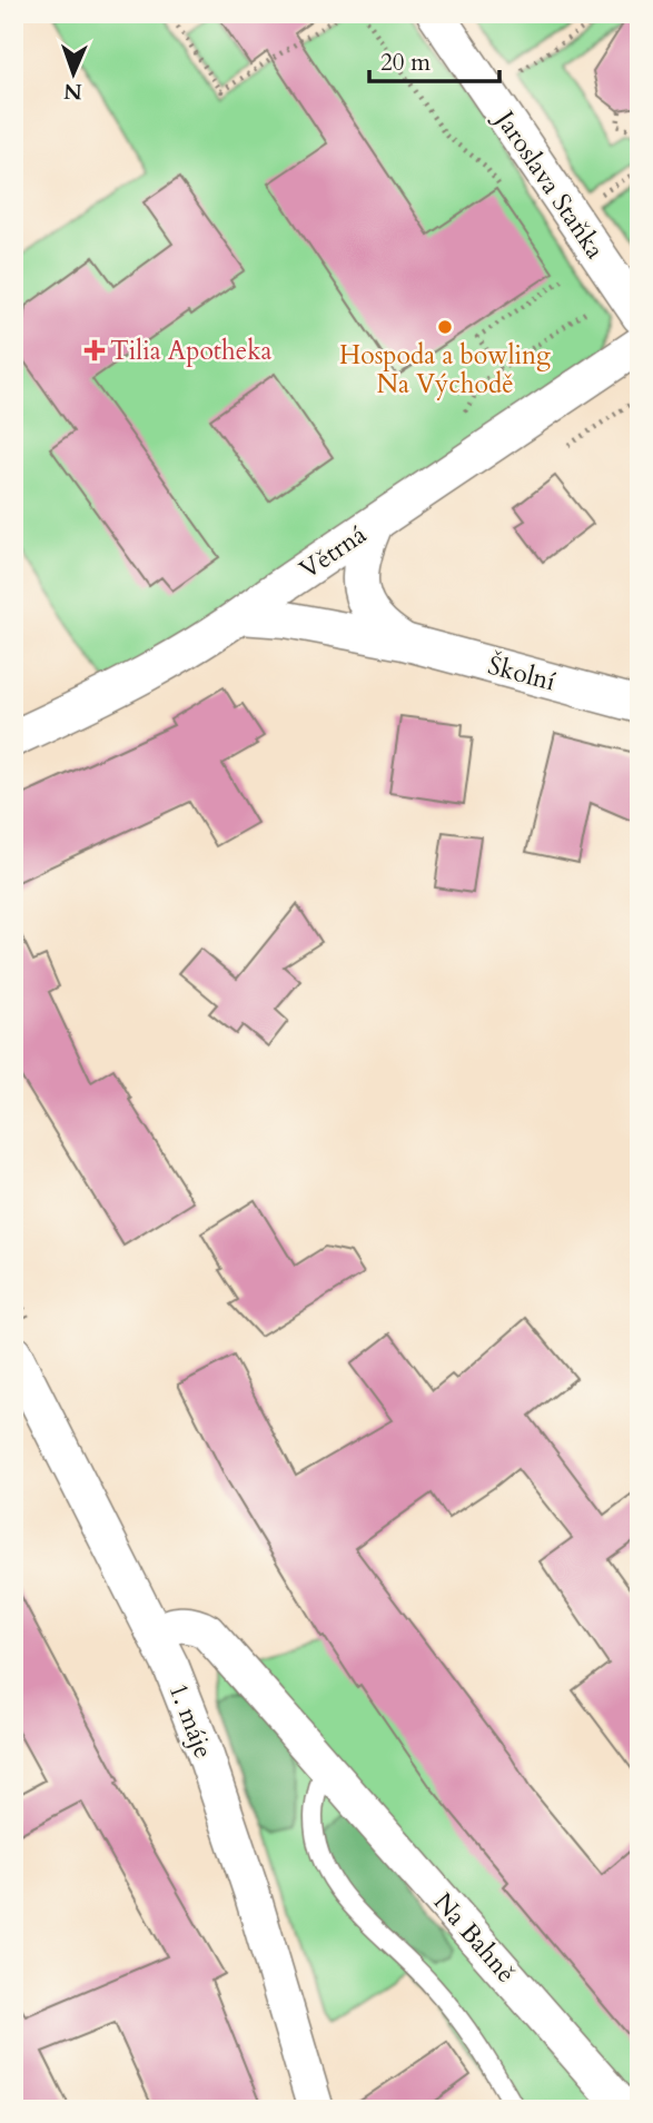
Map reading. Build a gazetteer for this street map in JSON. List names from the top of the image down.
{
  "streets": {
    "street": [
      "Jaroslava Staňka",
      "Větrná",
      "Školní",
      "1. máje",
      "Na Bahně"
    ]
  },
  "crossings": [
    ["Větrná", "Školní"],
    ["1. máje", "Na Bahně"]
  ],
  "places": {
    "other": ["Hospoda a bowling Na Východě"],
    "health": ["Tilia Apotheka"]
  },
  "scale_bar": "20 m",
  "north": "bottom"
}
